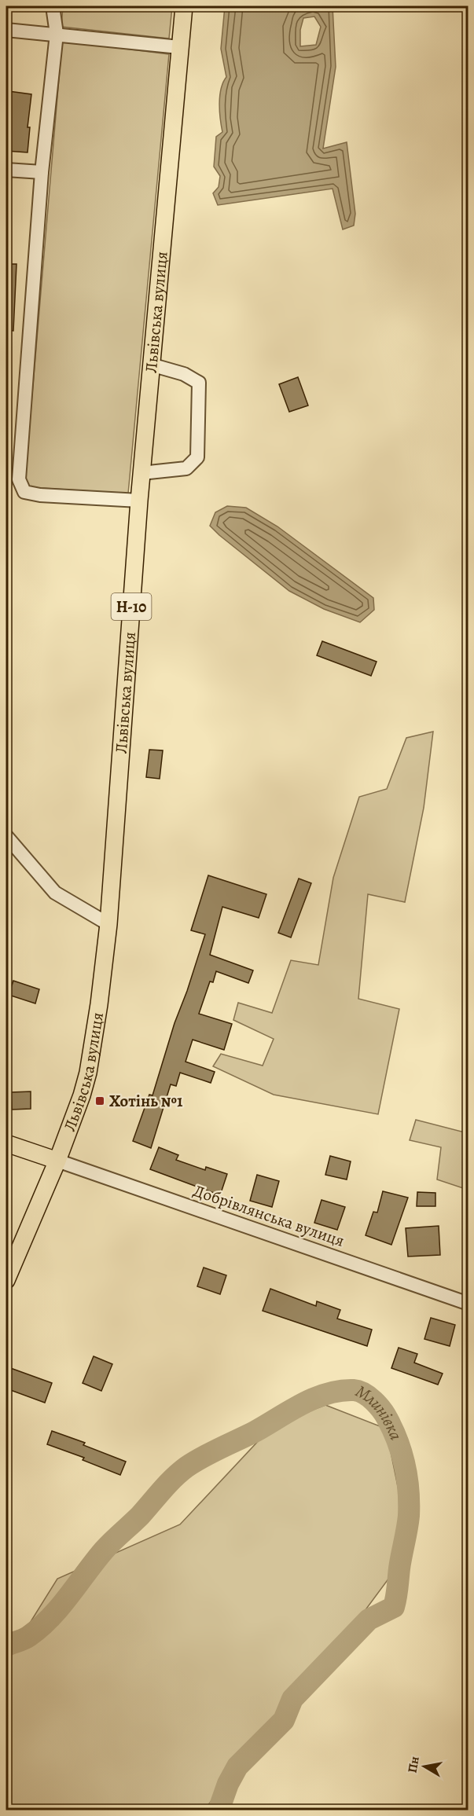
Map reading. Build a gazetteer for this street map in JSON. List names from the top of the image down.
{
  "streets": {
    "main road": ["Львівська вулиця", "Н-10"],
    "street": ["Добрівлянська вулиця"]
  },
  "crossings": [
    ["Львівська вулиця", "Добрівлянська вулиця"]
  ],
  "water": ["Млинівка"],
  "places": {
    "transit": ["Хотінь №1"]
  },
  "north": "left"
}
